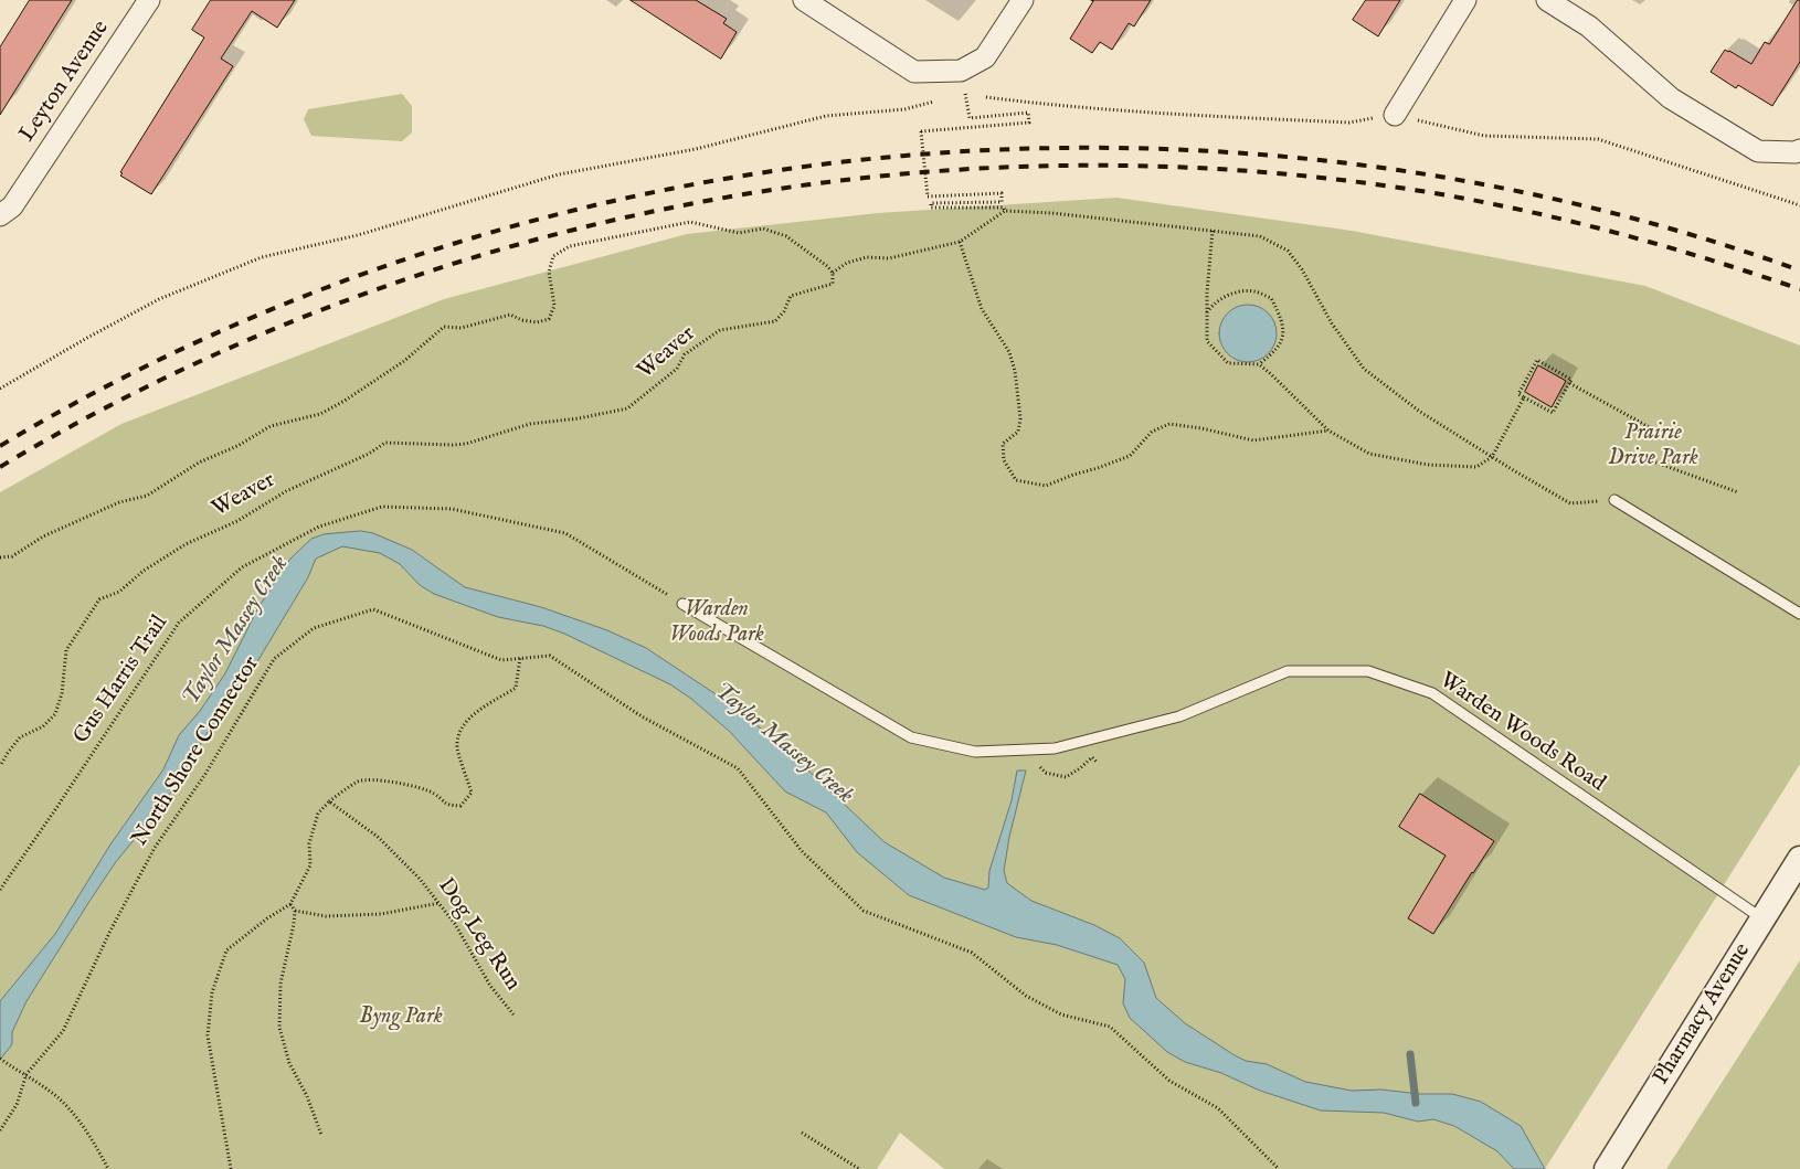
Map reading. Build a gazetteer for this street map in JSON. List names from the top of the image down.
{
  "streets": {
    "street": ["Leyton Avenue", "Pharmacy Avenue"],
    "lane": ["Warden Woods Road"],
    "path": [
      "Weaver",
      "Gus Harris Trail",
      "North Shore Connector",
      "Dog Leg Run"
    ]
  },
  "crossings": [
    ["Gus Harris Trail", "Warden Woods Road"],
    ["Warden Woods Road", "Pharmacy Avenue"]
  ],
  "water": ["Taylor Massey Creek"],
  "parks": ["Prairie Drive Park", "Warden Woods Park", "Byng Park"]
}
